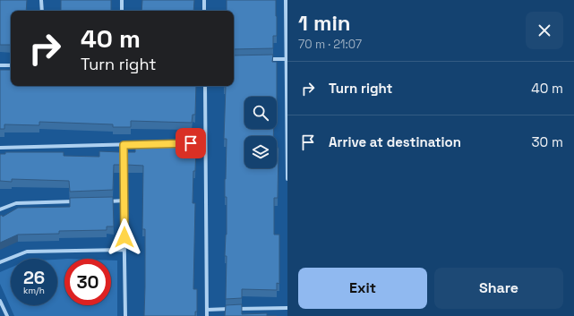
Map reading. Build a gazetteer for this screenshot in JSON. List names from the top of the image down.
{
  "page": {
    "heading": ["1 min", "70 m · 21:07"],
    "turn": ["40 m", "Turn right"],
    "list": [
      {
        "name": "Turn right",
        "value": "40 m"
      },
      {
        "name": "Arrive at destination",
        "value": "30 m"
      }
    ],
    "speed": "26 km/h",
    "limit": "30",
    "buttons": ["Exit", "Share"]
  }
}
